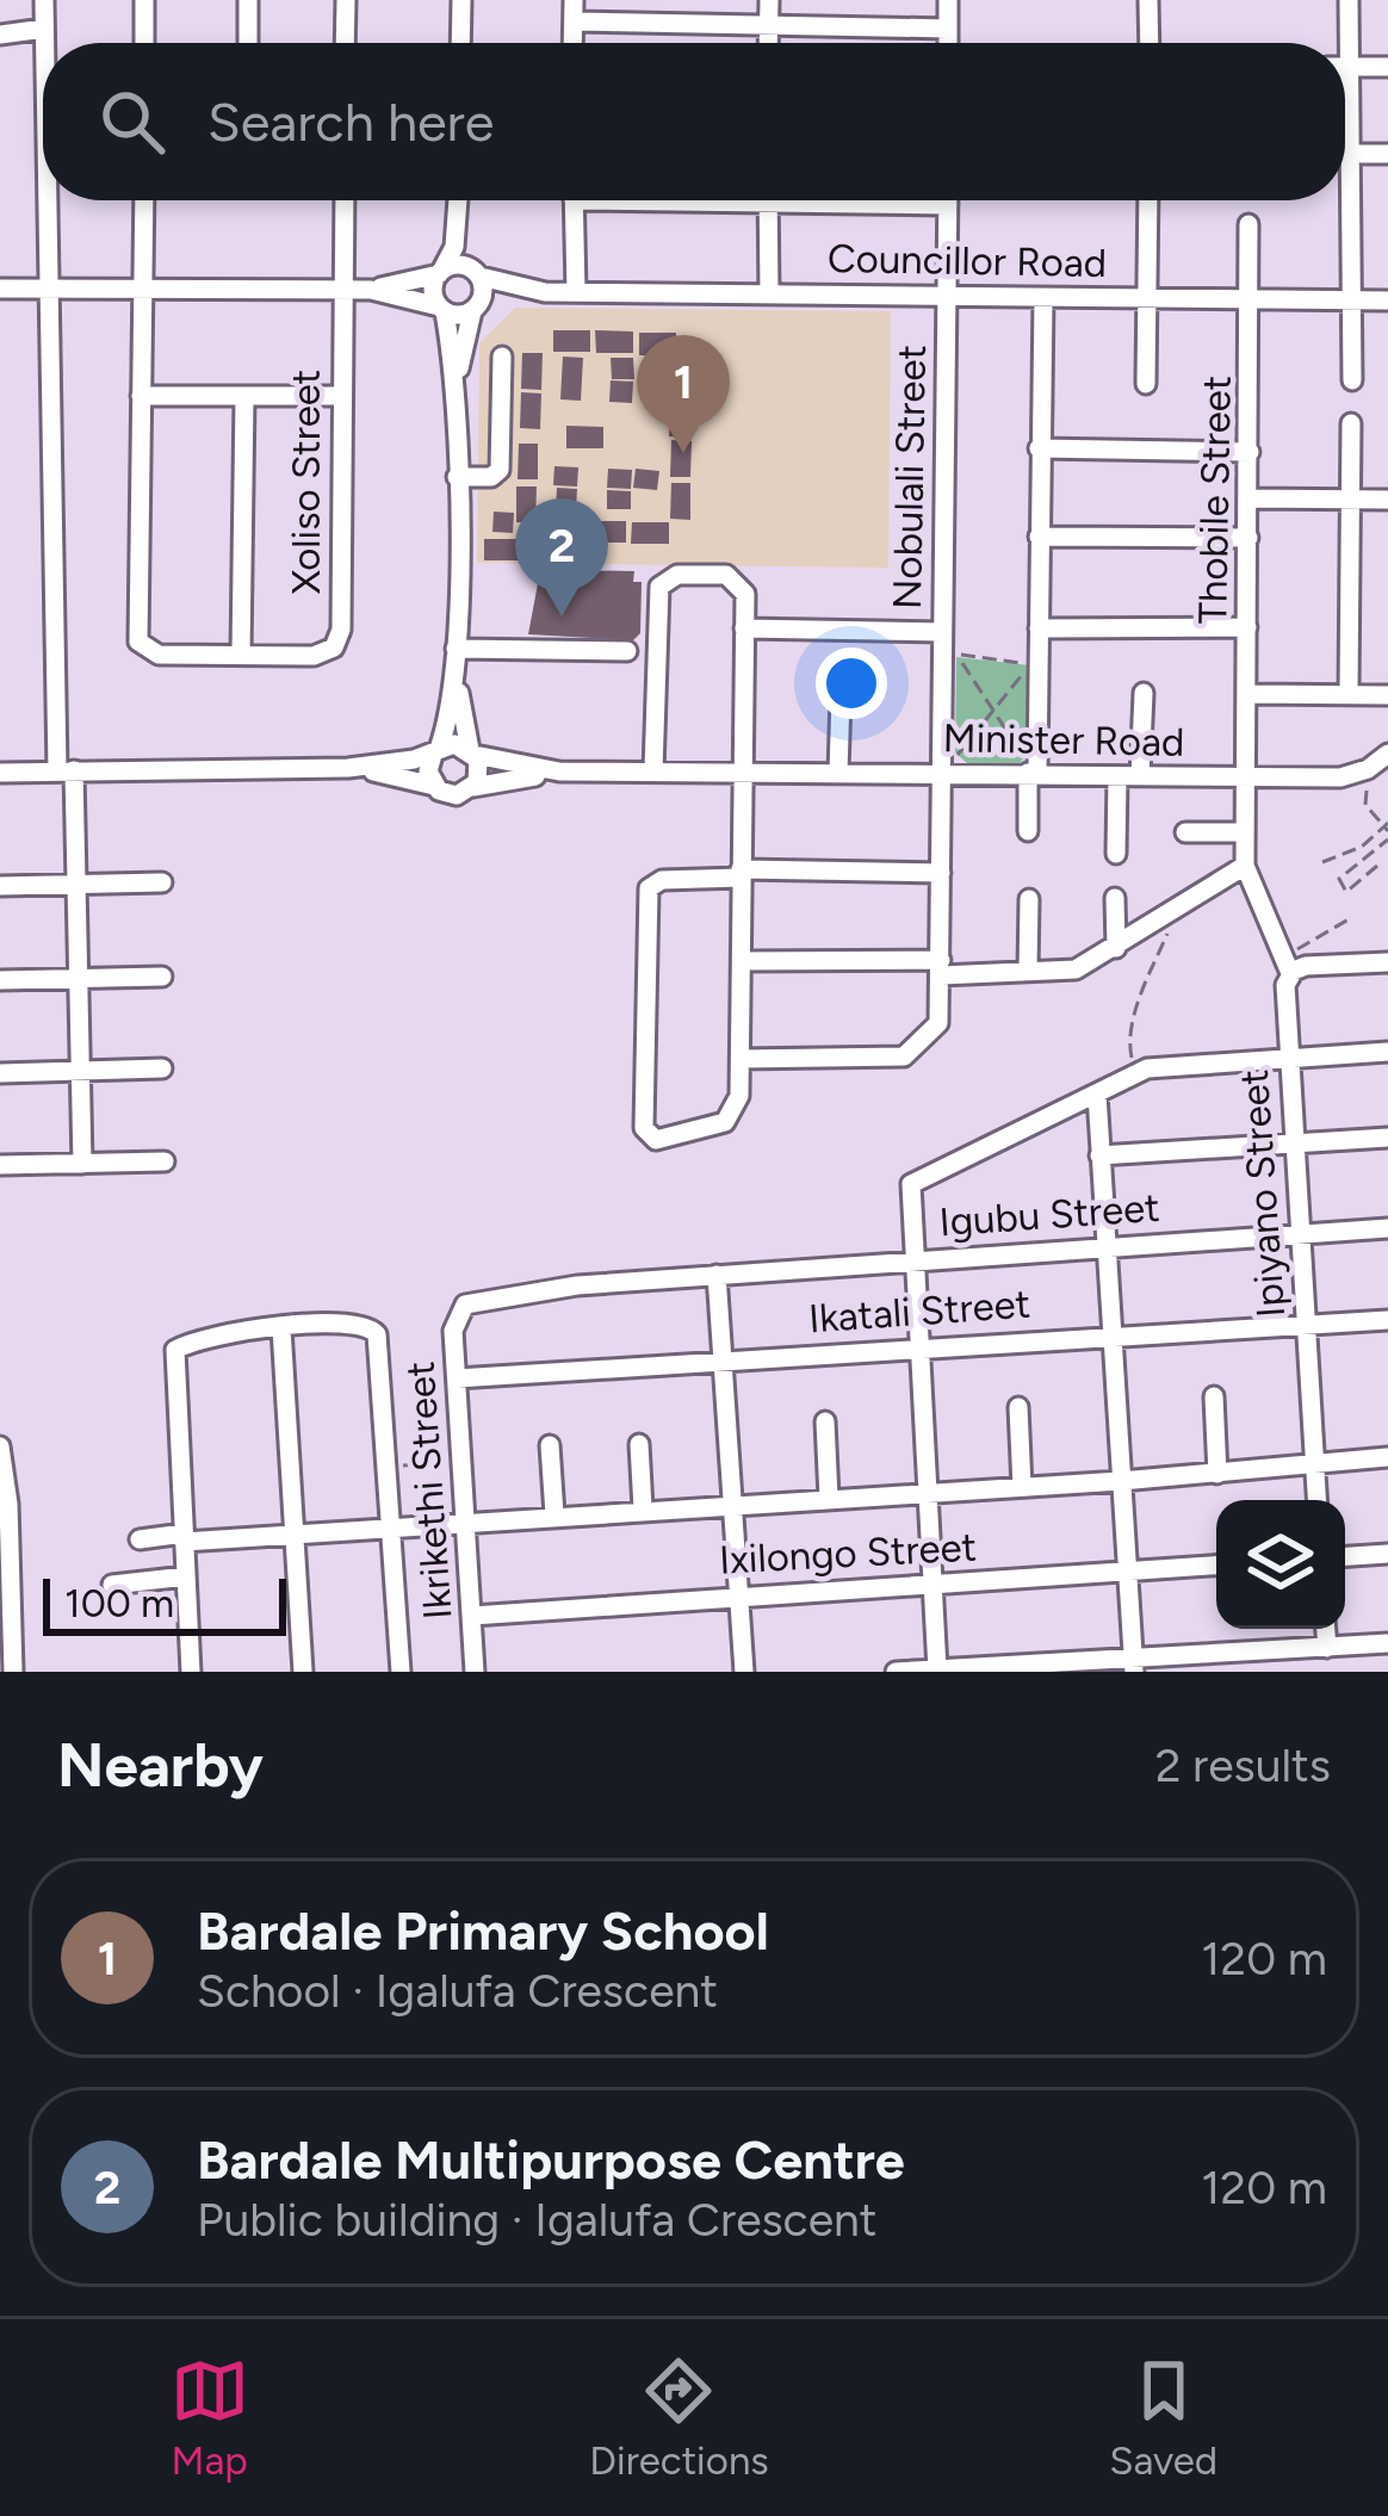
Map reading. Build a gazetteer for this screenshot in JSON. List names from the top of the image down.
{
  "streets": {
    "street": [
      "Councillor Road",
      "Nobulali Street",
      "Xoliso Street",
      "Thobile Street",
      "Minister Road",
      "Ipiyano Street",
      "Igubu Street",
      "Ikatali Street",
      "Ikrikethi Street",
      "Ixilongo Street"
    ]
  },
  "crossings": [
    ["Councillor Road", "Nobulali Street"],
    ["Councillor Road", "Thobile Street"],
    ["Nobulali Street", "Minister Road"],
    ["Thobile Street", "Minister Road"],
    ["Ipiyano Street", "Igubu Street"],
    ["Ipiyano Street", "Ikatali Street"],
    ["Igubu Street", "Ikrikethi Street"],
    ["Ikatali Street", "Ikrikethi Street"],
    ["Ikrikethi Street", "Ixilongo Street"]
  ],
  "scale_bar": "100 m",
  "page": {
    "search": "Search here",
    "pins": ["1", "2"],
    "scale": "100 m",
    "heading": ["Nearby", "2 results"],
    "list": [
      {
        "mark": "1",
        "name": "Bardale Primary School",
        "note": "School · Igalufa Crescent",
        "value": "120 m"
      },
      {
        "mark": "2",
        "name": "Bardale Multipurpose Centre",
        "note": "Public building · Igalufa Crescent",
        "value": "120 m"
      }
    ],
    "nav": ["Map", "Directions", "Saved"]
  }
}
